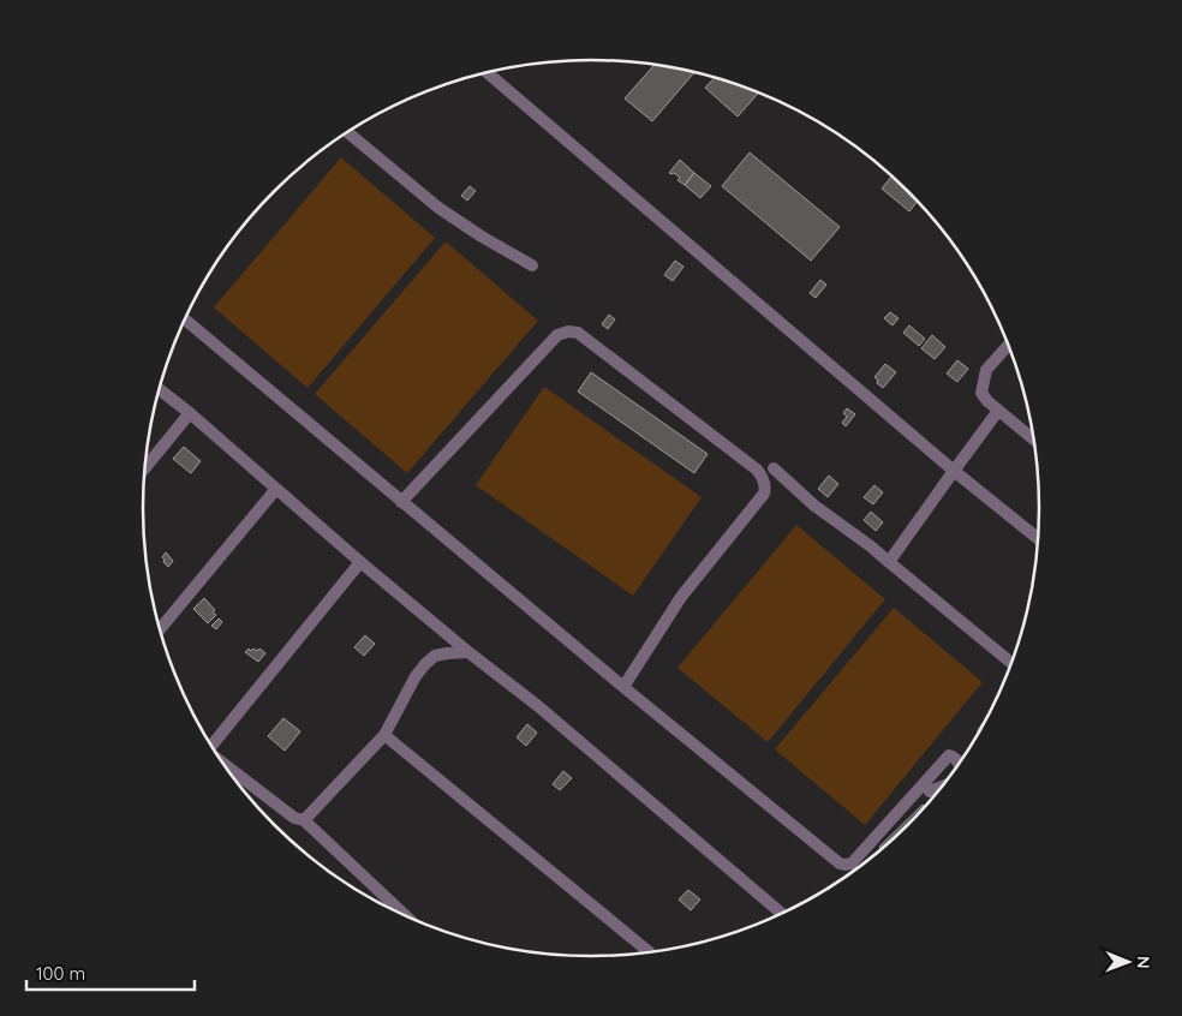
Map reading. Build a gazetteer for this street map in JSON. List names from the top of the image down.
{
  "scale_bar": "100 m",
  "north": "right"
}
